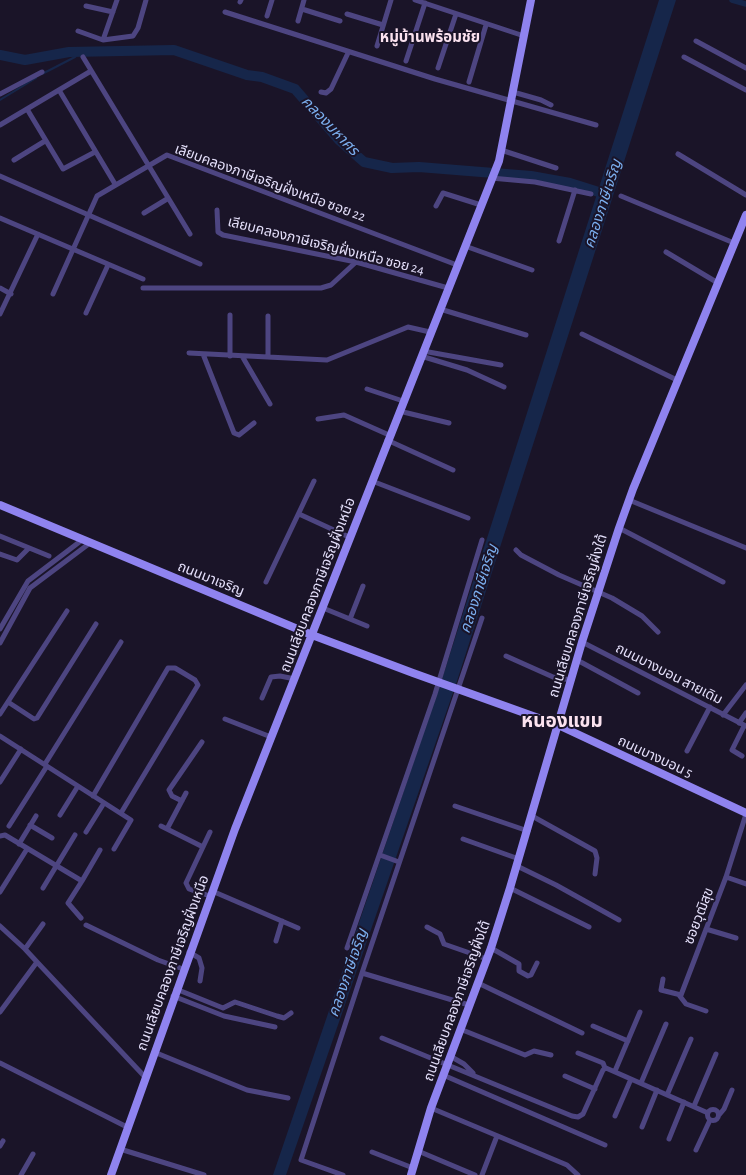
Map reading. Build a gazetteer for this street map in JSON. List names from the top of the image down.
{
  "streets": {
    "main road": [
      "ถนนมาเจริญ",
      "ถนนเลียบคลองภาษีเจริญฝั่งเหนือ",
      "ถนนเลียบคลองภาษีเจริญฝั่งใต้",
      "ถนนบางบอน 5"
    ],
    "street": [
      "เลียบคลองภาษีเจริญฝั่งเหนือ ซอย 22",
      "เลียบคลองภาษีเจริญฝั่งเหนือ ซอย 24",
      "ถนนบางบอน สายเดิม",
      "ซอยวุฒิสุข"
    ]
  },
  "crossings": [
    ["เลียบคลองภาษีเจริญฝั่งเหนือ ซอย 22", "ถนนเลียบคลองภาษีเจริญฝั่งเหนือ"],
    ["เลียบคลองภาษีเจริญฝั่งเหนือ ซอย 24", "ถนนเลียบคลองภาษีเจริญฝั่งเหนือ"],
    ["ถนนมาเจริญ", "ถนนเลียบคลองภาษีเจริญฝั่งเหนือ"],
    ["ถนนมาเจริญ", "ถนนบางบอน 5"],
    ["ถนนเลียบคลองภาษีเจริญฝั่งใต้", "ถนนบางบอน สายเดิม"],
    ["ถนนเลียบคลองภาษีเจริญฝั่งใต้", "ถนนบางบอน 5"],
    ["ถนนบางบอน 5", "ซอยวุฒิสุข"]
  ],
  "districts": ["หมู่บ้านพร้อมชัย", "หนองแขม"],
  "water": ["คลองมหาศร", "คลองภาษีเจริญ"]
}
